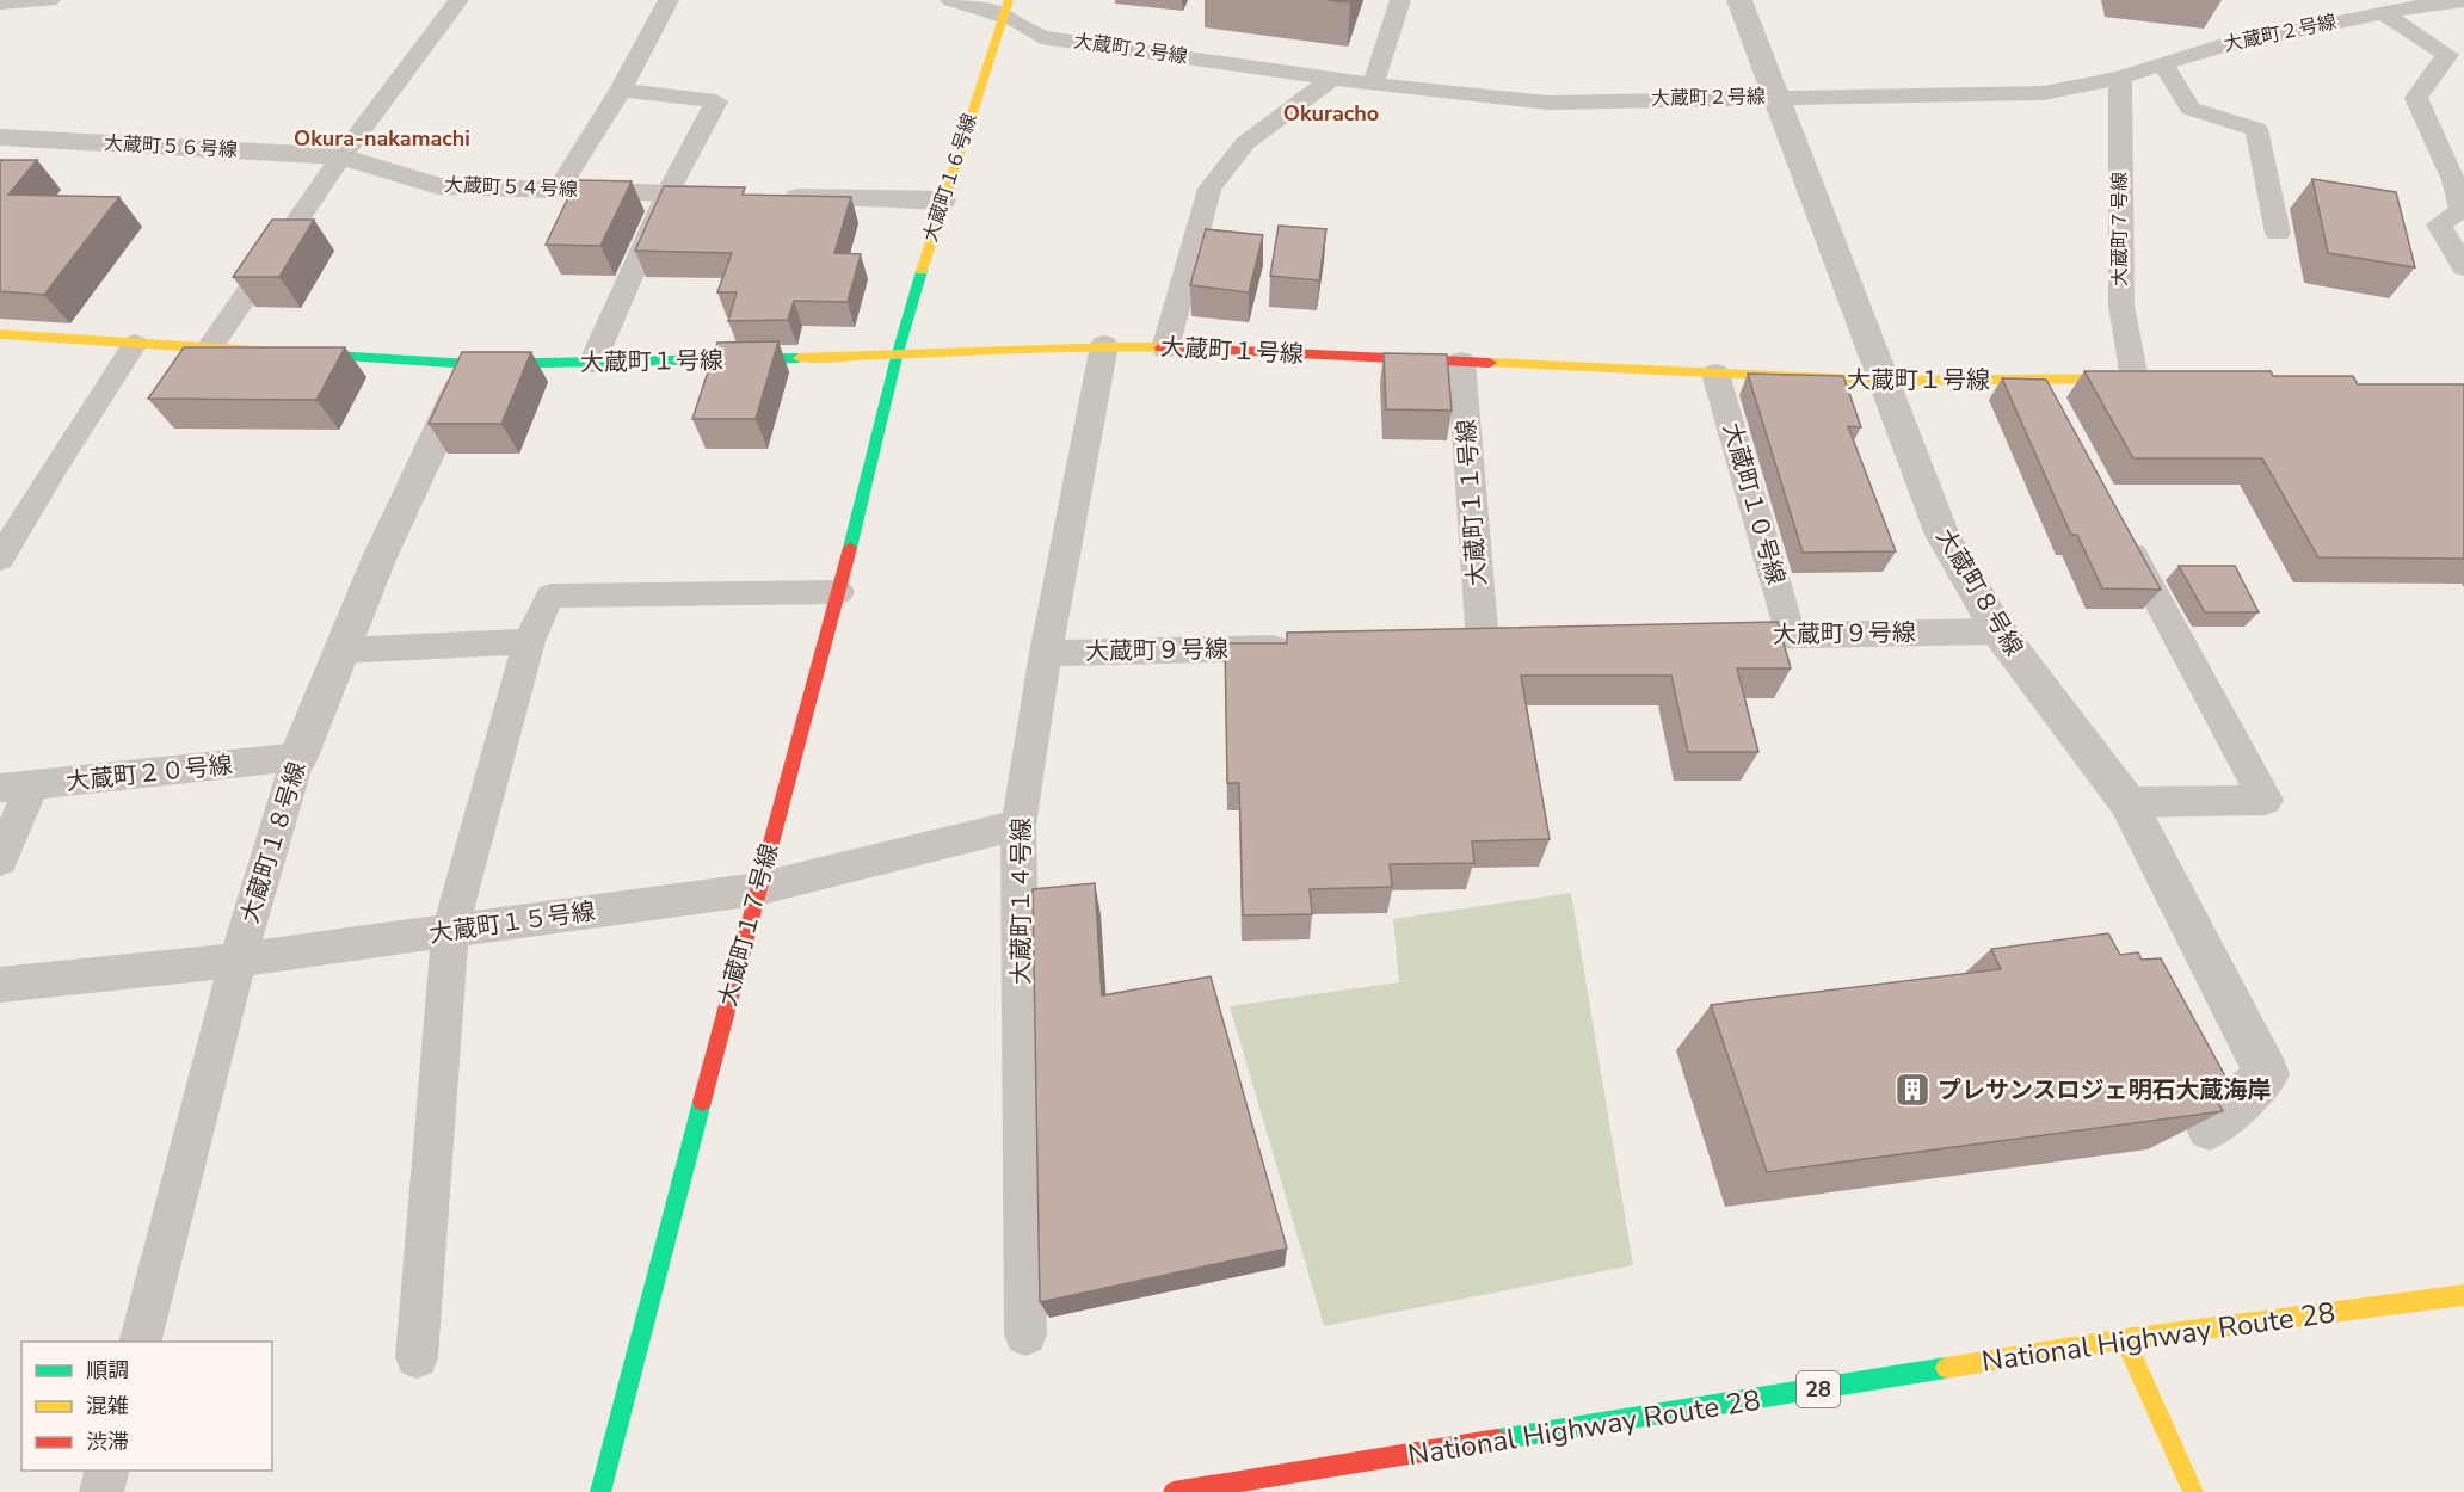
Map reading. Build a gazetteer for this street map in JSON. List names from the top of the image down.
{
  "streets": {
    "main road": [
      "大蔵町１６号線",
      "大蔵町１号線",
      "大蔵町１７号線",
      "National Highway Route 28",
      "28"
    ],
    "street": [
      "大蔵町２号線",
      "大蔵町５６号線",
      "大蔵町５４号線",
      "大蔵町８号線",
      "大蔵町１８号線"
    ],
    "lane": [
      "大蔵町７号線",
      "大蔵町１１号線",
      "大蔵町１０号線",
      "大蔵町９号線",
      "大蔵町２０号線",
      "大蔵町１４号線",
      "大蔵町１５号線"
    ]
  },
  "crossings": [
    ["大蔵町２号線", "大蔵町１６号線"],
    ["大蔵町２号線", "大蔵町７号線"],
    ["大蔵町２号線", "大蔵町８号線"],
    ["大蔵町５６号線", "大蔵町５４号線"],
    ["大蔵町１６号線", "大蔵町５４号線"],
    ["大蔵町１６号線", "大蔵町１号線"],
    ["大蔵町１６号線", "大蔵町１７号線"],
    ["大蔵町７号線", "大蔵町１号線"],
    ["大蔵町１号線", "大蔵町１１号線"],
    ["大蔵町１号線", "大蔵町１０号線"],
    ["大蔵町１号線", "大蔵町８号線"],
    ["大蔵町１号線", "大蔵町１８号線"],
    ["大蔵町１号線", "大蔵町１４号線"],
    ["大蔵町１号線", "大蔵町１７号線"],
    ["大蔵町１０号線", "大蔵町９号線"],
    ["大蔵町８号線", "大蔵町９号線"],
    ["大蔵町９号線", "大蔵町１４号線"],
    ["大蔵町２０号線", "大蔵町１８号線"],
    ["大蔵町１８号線", "大蔵町１５号線"],
    ["大蔵町１４号線", "大蔵町１５号線"],
    ["大蔵町１５号線", "大蔵町１７号線"]
  ],
  "districts": ["Okuracho", "Okura-nakamachi"],
  "places": {
    "building": ["プレサンスロジェ明石大蔵海岸"]
  },
  "legend": ["順調", "混雑", "渋滞"]
}
